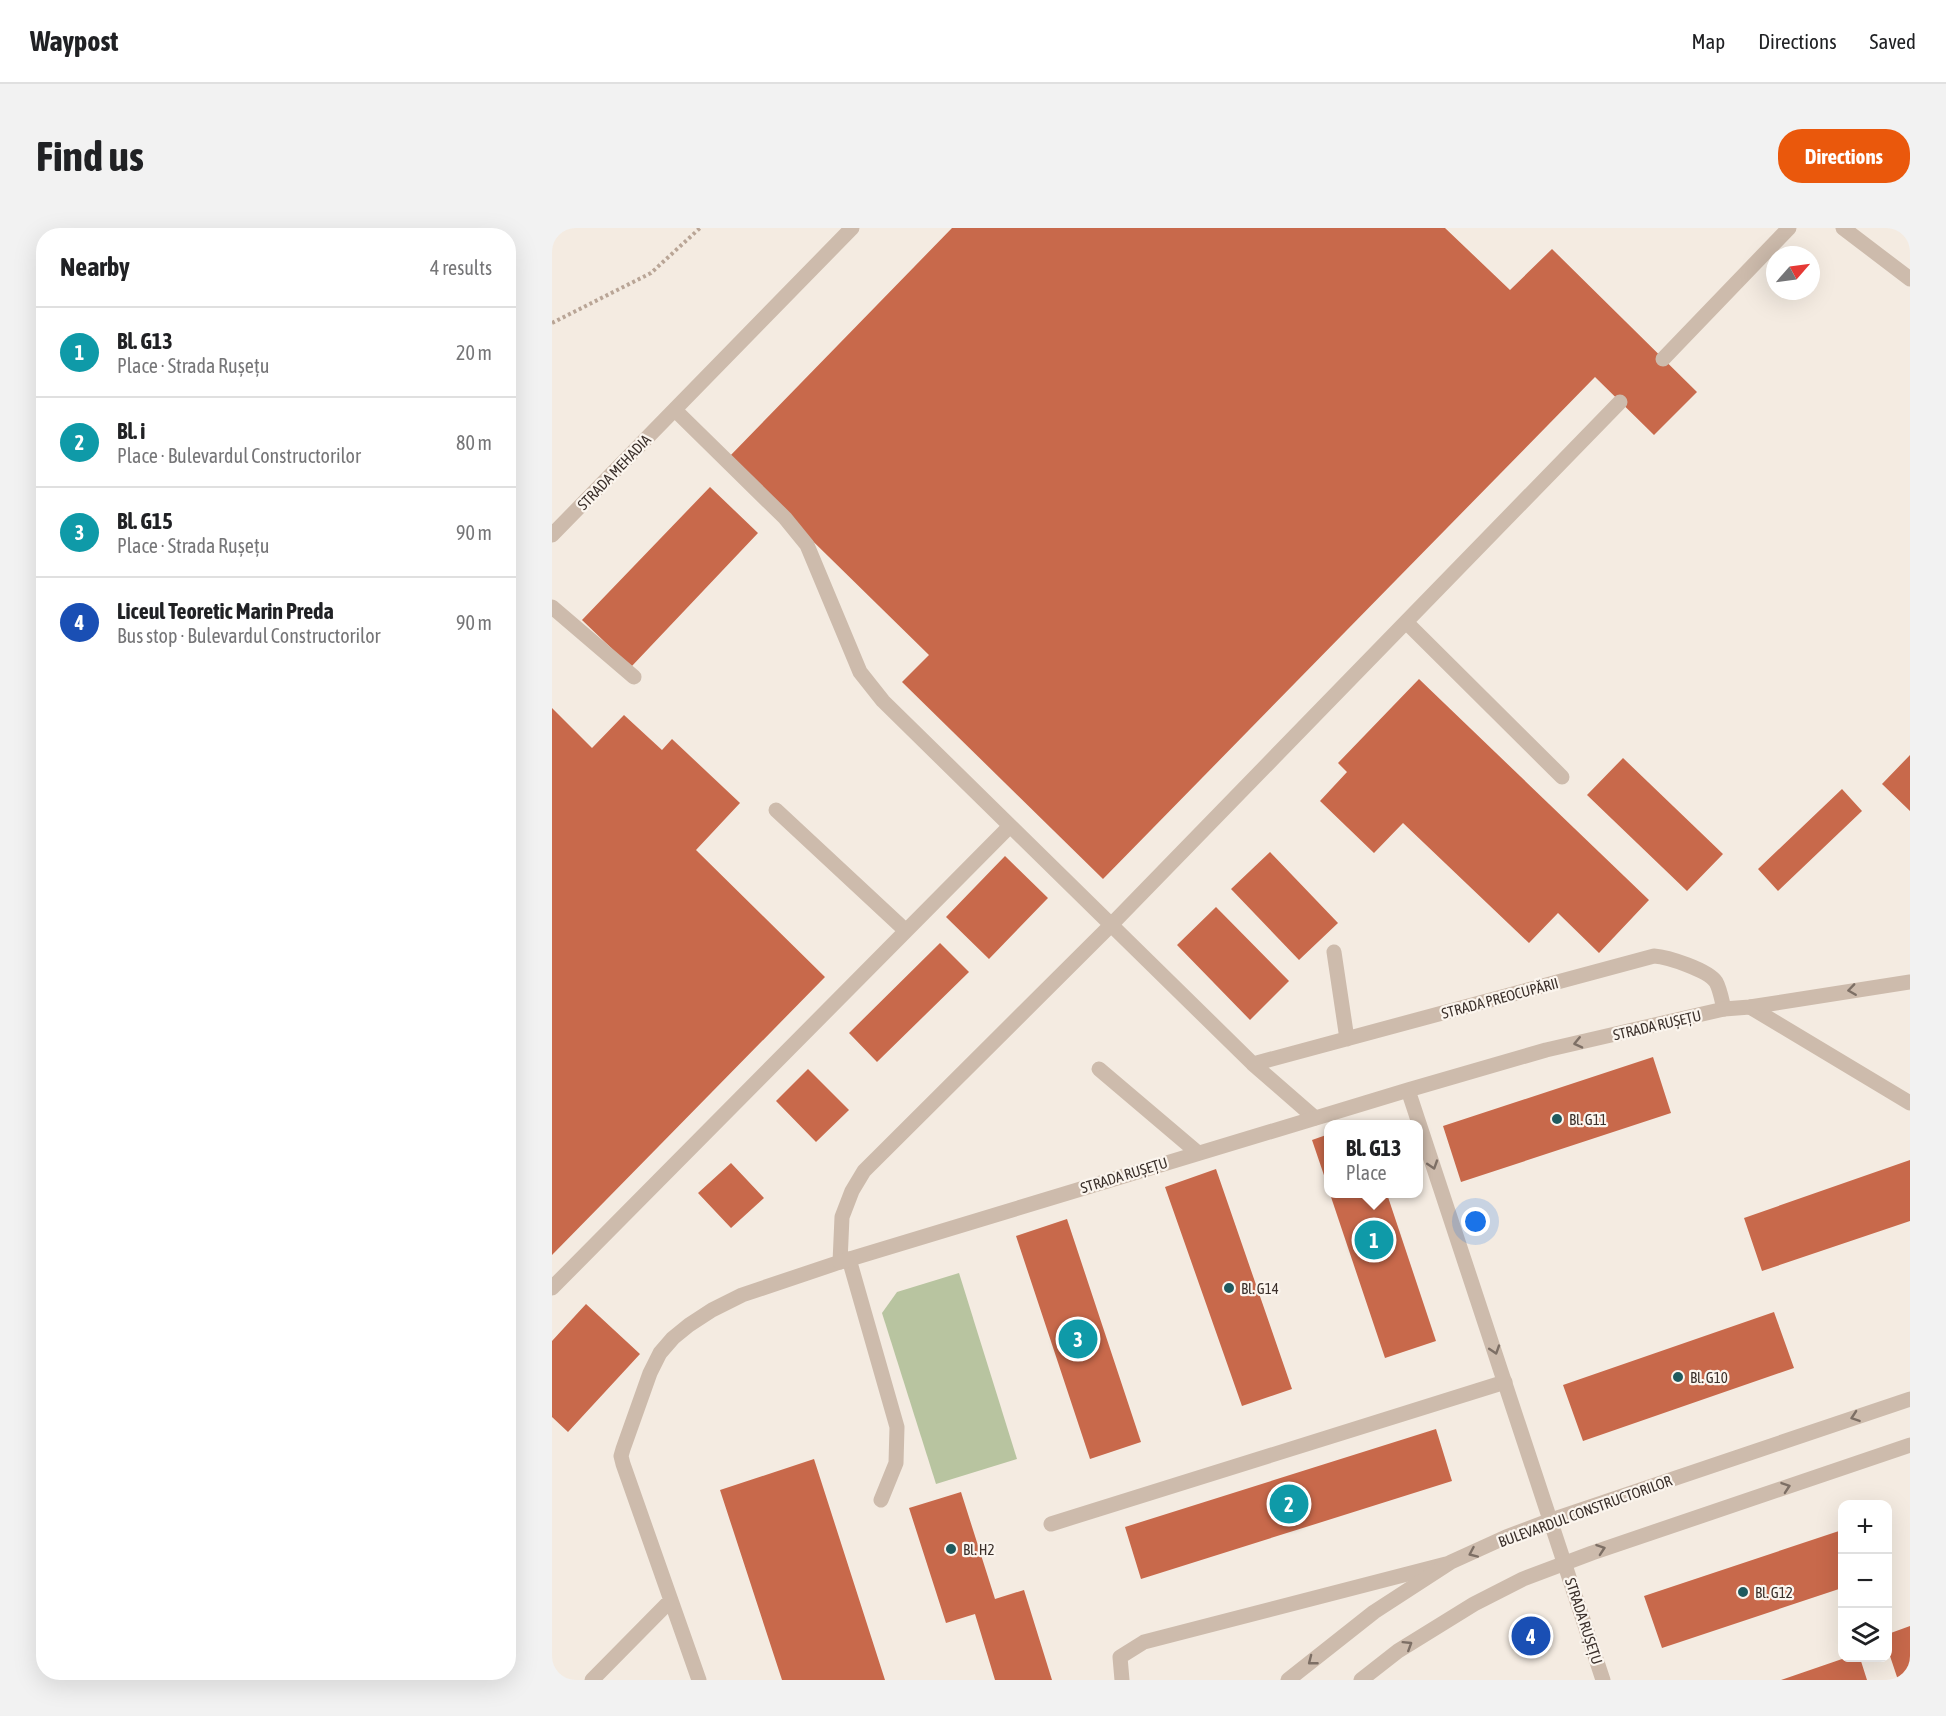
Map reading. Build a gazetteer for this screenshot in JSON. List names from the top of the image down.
{
  "streets": {
    "street": [
      "STRADA MEHADIA",
      "STRADA PREOCUPĂRII",
      "STRADA RUȘEȚU",
      "BULEVARDUL CONSTRUCTORILOR"
    ]
  },
  "crossings": [
    ["STRADA PREOCUPĂRII", "STRADA RUȘEȚU"],
    ["STRADA RUȘEȚU", "BULEVARDUL CONSTRUCTORILOR"]
  ],
  "places": [
    "Bl. G11",
    "Bl. G14",
    "Bl. G10",
    "Bl. H2",
    "Bl. G12"
  ],
  "north": "top right",
  "page": {
    "header": "Waypost",
    "nav": ["Map", "Directions", "Saved"],
    "buttons": "Directions",
    "title": "Find us",
    "heading": ["Nearby", "4 results"],
    "list": [
      {
        "mark": "1",
        "name": "Bl. G13",
        "note": "Place · Strada Rușețu",
        "value": "20 m"
      },
      {
        "mark": "2",
        "name": "Bl. i",
        "note": "Place · Bulevardul Constructorilor",
        "value": "80 m"
      },
      {
        "mark": "3",
        "name": "Bl. G15",
        "note": "Place · Strada Rușețu",
        "value": "90 m"
      },
      {
        "mark": "4",
        "name": "Liceul Teoretic Marin Preda",
        "note": "Bus stop · Bulevardul Constructorilor",
        "value": "90 m"
      }
    ],
    "popup": ["Bl. G13", "Place"],
    "pins": [
      "1",
      "3",
      "2",
      "4"
    ],
    "map_buttons": ["+", "−"]
  }
}
